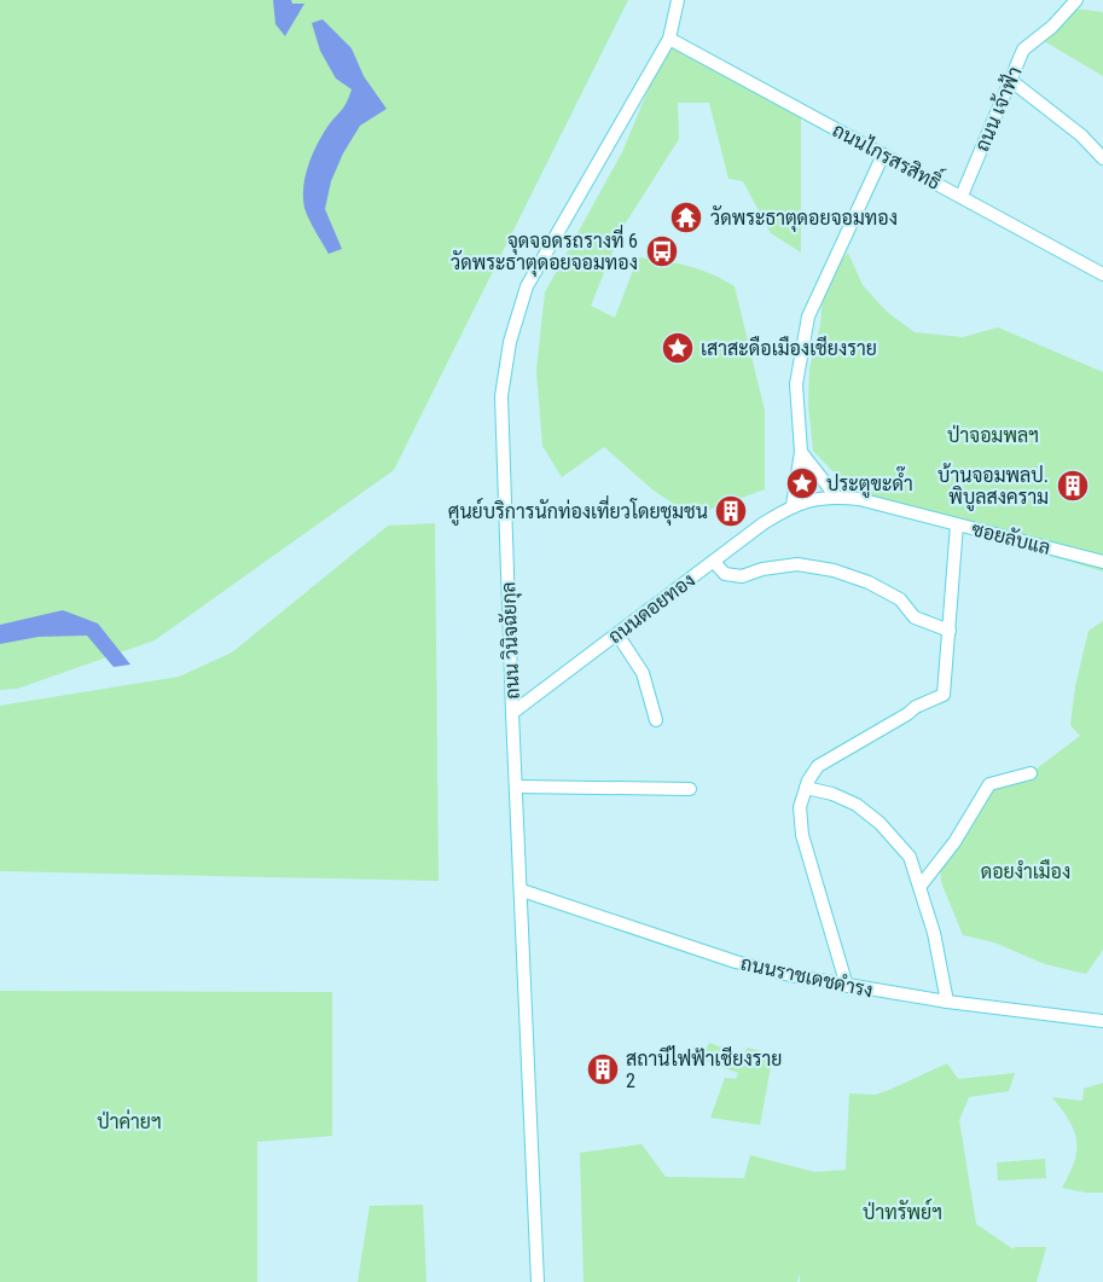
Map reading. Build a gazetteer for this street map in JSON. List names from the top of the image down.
{
  "streets": {
    "street": [
      "ถนน เจ้าฟ้า",
      "ถนนไกรสรสิทธิ์",
      "ซอยลับแล",
      "ถนนดอยทอง",
      "ถนน วินิจฉัยกุล",
      "ถนนราชเดชดำรง"
    ]
  },
  "crossings": [
    ["ถนน เจ้าฟ้า", "ถนนไกรสรสิทธิ์"],
    ["ถนนไกรสรสิทธิ์", "ถนน วินิจฉัยกุล"],
    ["ซอยลับแล", "ถนนดอยทอง"],
    ["ถนนดอยทอง", "ถนน วินิจฉัยกุล"],
    ["ถนน วินิจฉัยกุล", "ถนนราชเดชดำรง"]
  ],
  "parks": [
    "ป่าจอมพลฯ",
    "ดอยงำเมือง",
    "ป่าค่ายฯ",
    "ป่าทรัพย์ฯ"
  ],
  "places": {
    "temple": ["วัดพระธาตุดอยจอมทอง"],
    "bus stop": ["จุดจอดรถรางที่ 6 วัดพระธาตุดอยจอมทอง"],
    "place": ["เสาสะดือเมืองเชียงราย", "ประตูขะด๊ำ"],
    "building": ["บ้านจอมพลป. พิบูลสงคราม", "ศูนย์บริการนักท่องเที่ยวโดยชุมชน", "สถานีไฟฟ้าเชียงราย 2"]
  }
}
